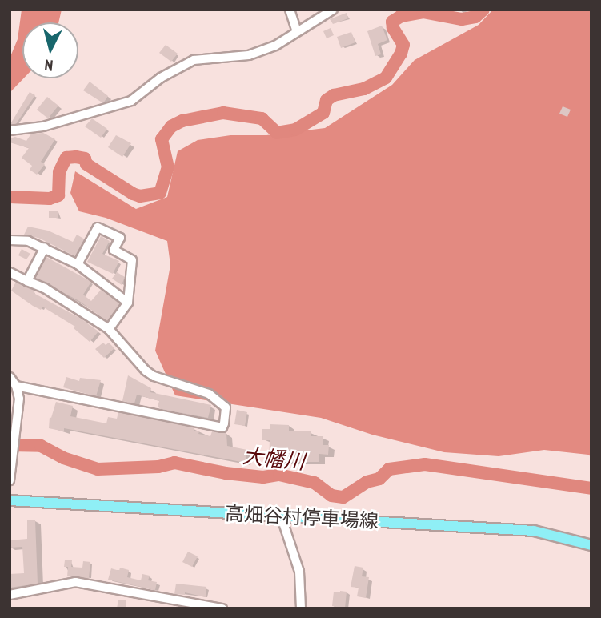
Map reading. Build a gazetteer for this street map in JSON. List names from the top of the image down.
{
  "streets": {
    "main road": ["高畑谷村停車場線"]
  },
  "water": ["大幡川"],
  "north": "bottom"
}
